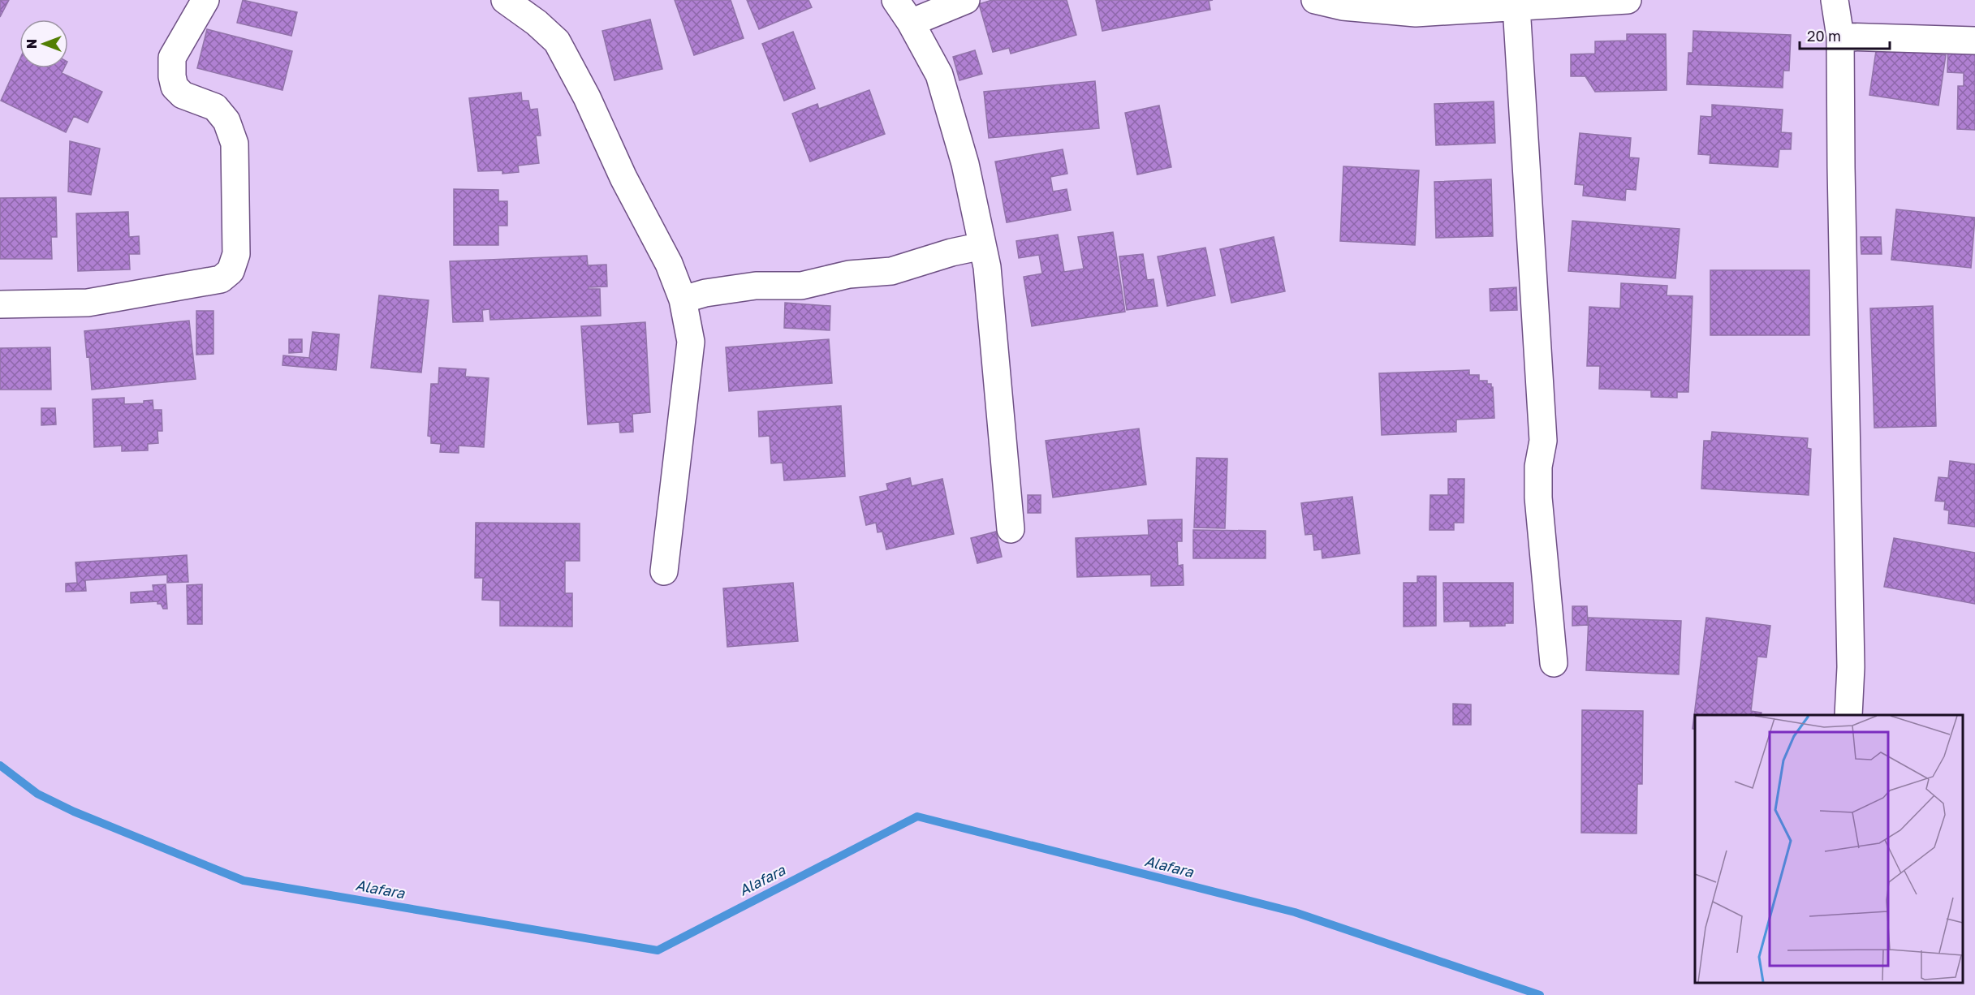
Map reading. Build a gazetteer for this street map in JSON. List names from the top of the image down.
{
  "water": ["Alafara"],
  "scale_bar": "20 m",
  "north": "left"
}
